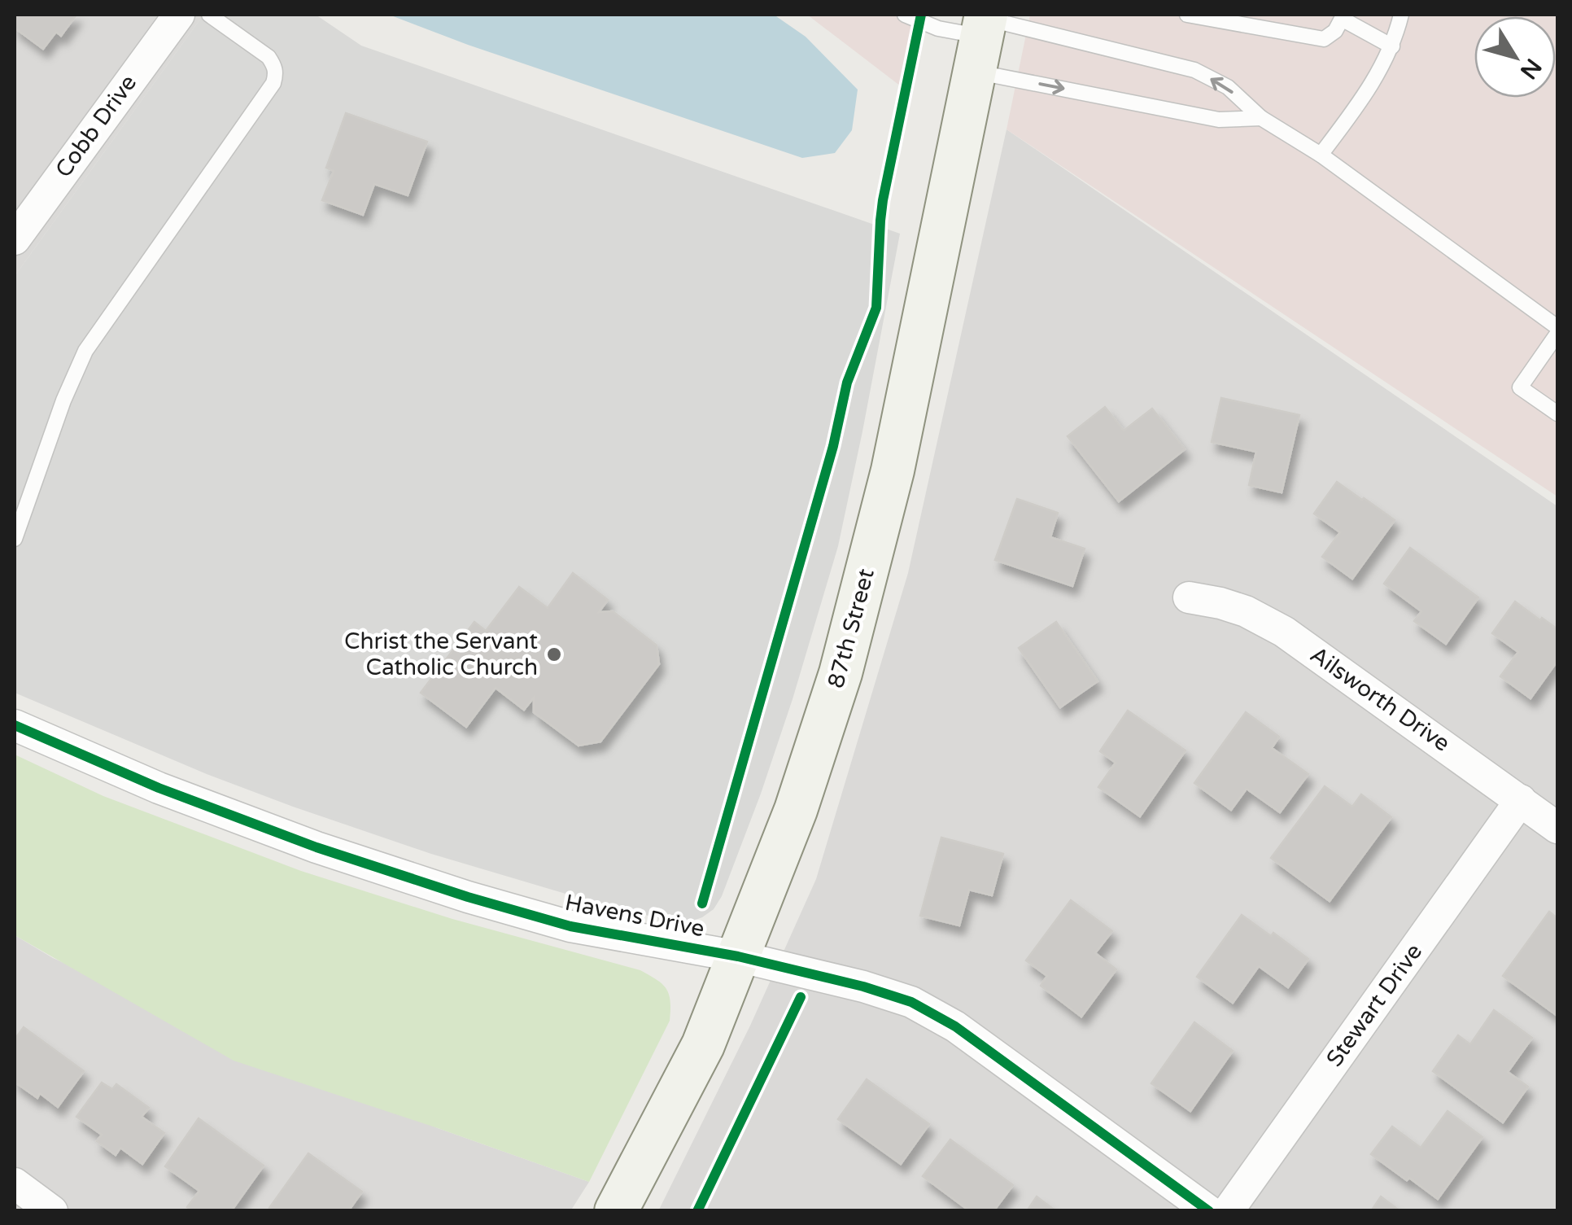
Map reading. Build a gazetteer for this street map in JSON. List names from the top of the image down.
{
  "streets": {
    "main road": ["87th Street"],
    "street": [
      "Cobb Drive",
      "Ailsworth Drive",
      "Havens Drive",
      "Stewart Drive"
    ]
  },
  "crossings": [
    ["87th Street", "Havens Drive"],
    ["Ailsworth Drive", "Stewart Drive"]
  ],
  "places": ["Christ the Servant Catholic Church"],
  "north": "bottom right"
}
